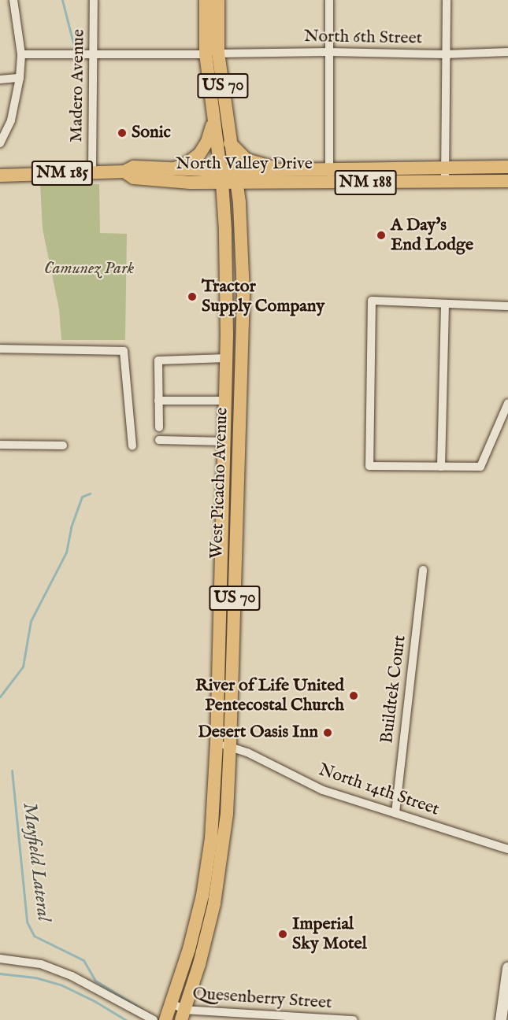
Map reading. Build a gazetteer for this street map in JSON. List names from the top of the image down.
{
  "streets": {
    "main road": [
      "US 70",
      "North Valley Drive",
      "NM 185",
      "NM 188",
      "West Picacho Avenue"
    ],
    "street": [
      "North 6th Street",
      "Madero Avenue",
      "Buildtek Court",
      "North 14th Street",
      "Quesenberry Street"
    ]
  },
  "crossings": [
    ["North 6th Street", "Madero Avenue"],
    ["North 6th Street", "West Picacho Avenue"],
    ["Madero Avenue", "North Valley Drive"],
    ["North Valley Drive", "West Picacho Avenue"],
    ["West Picacho Avenue", "North 14th Street"],
    ["West Picacho Avenue", "Quesenberry Street"],
    ["Buildtek Court", "North 14th Street"]
  ],
  "water": ["Mayfield Lateral"],
  "parks": ["Camunez Park"],
  "places": [
    "Sonic",
    "A Day's End Lodge",
    "Tractor Supply Company",
    "River of Life United Pentecostal Church",
    "Desert Oasis Inn",
    "Imperial Sky Motel"
  ]
}
